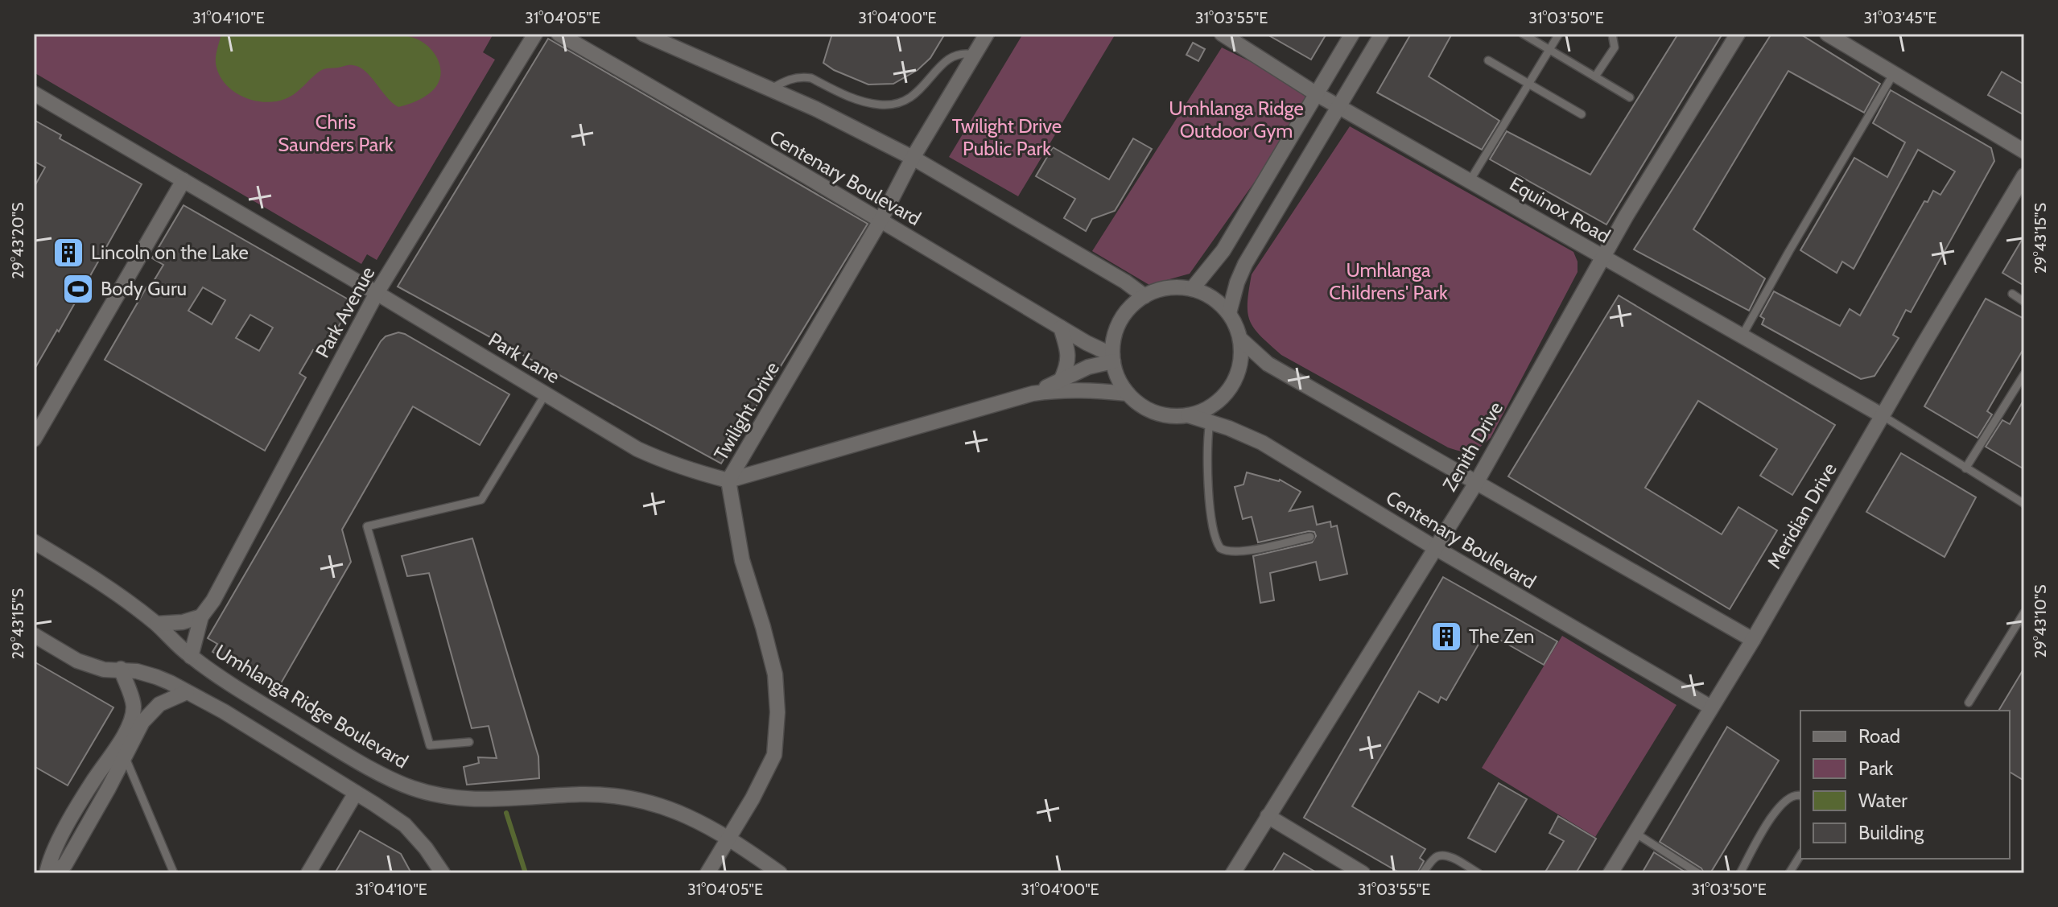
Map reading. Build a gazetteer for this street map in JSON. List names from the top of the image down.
{
  "streets": {
    "street": [
      "Centenary Boulevard",
      "Equinox Road",
      "Park Avenue",
      "Park Lane",
      "Twilight Drive",
      "Zenith Drive",
      "Meridian Drive",
      "Umhlanga Ridge Boulevard"
    ]
  },
  "crossings": [
    ["Centenary Boulevard", "Twilight Drive"],
    ["Centenary Boulevard", "Zenith Drive"],
    ["Centenary Boulevard", "Meridian Drive"],
    ["Equinox Road", "Zenith Drive"],
    ["Equinox Road", "Meridian Drive"],
    ["Park Avenue", "Park Lane"],
    ["Park Avenue", "Umhlanga Ridge Boulevard"],
    ["Park Lane", "Twilight Drive"],
    ["Twilight Drive", "Umhlanga Ridge Boulevard"]
  ],
  "parks": [
    "Umhlanga Ridge Outdoor Gym",
    "Chris Saunders Park",
    "Twilight Drive Public Park",
    "Umhlanga Childrens' Park"
  ],
  "places": {
    "building": ["Lincoln on the Lake", "The Zen"],
    "sports": ["Body Guru"]
  },
  "legend": [
    "Road",
    "Park",
    "Water",
    "Building"
  ],
  "coordinates": [
    "31°04'10\"E",
    "31°04'05\"E",
    "31°04'00\"E",
    "31°03'55\"E",
    "31°03'50\"E",
    "31°03'45\"E",
    "29°43'15\"S",
    "29°43'20\"S",
    "29°43'10\"S"
  ]
}
